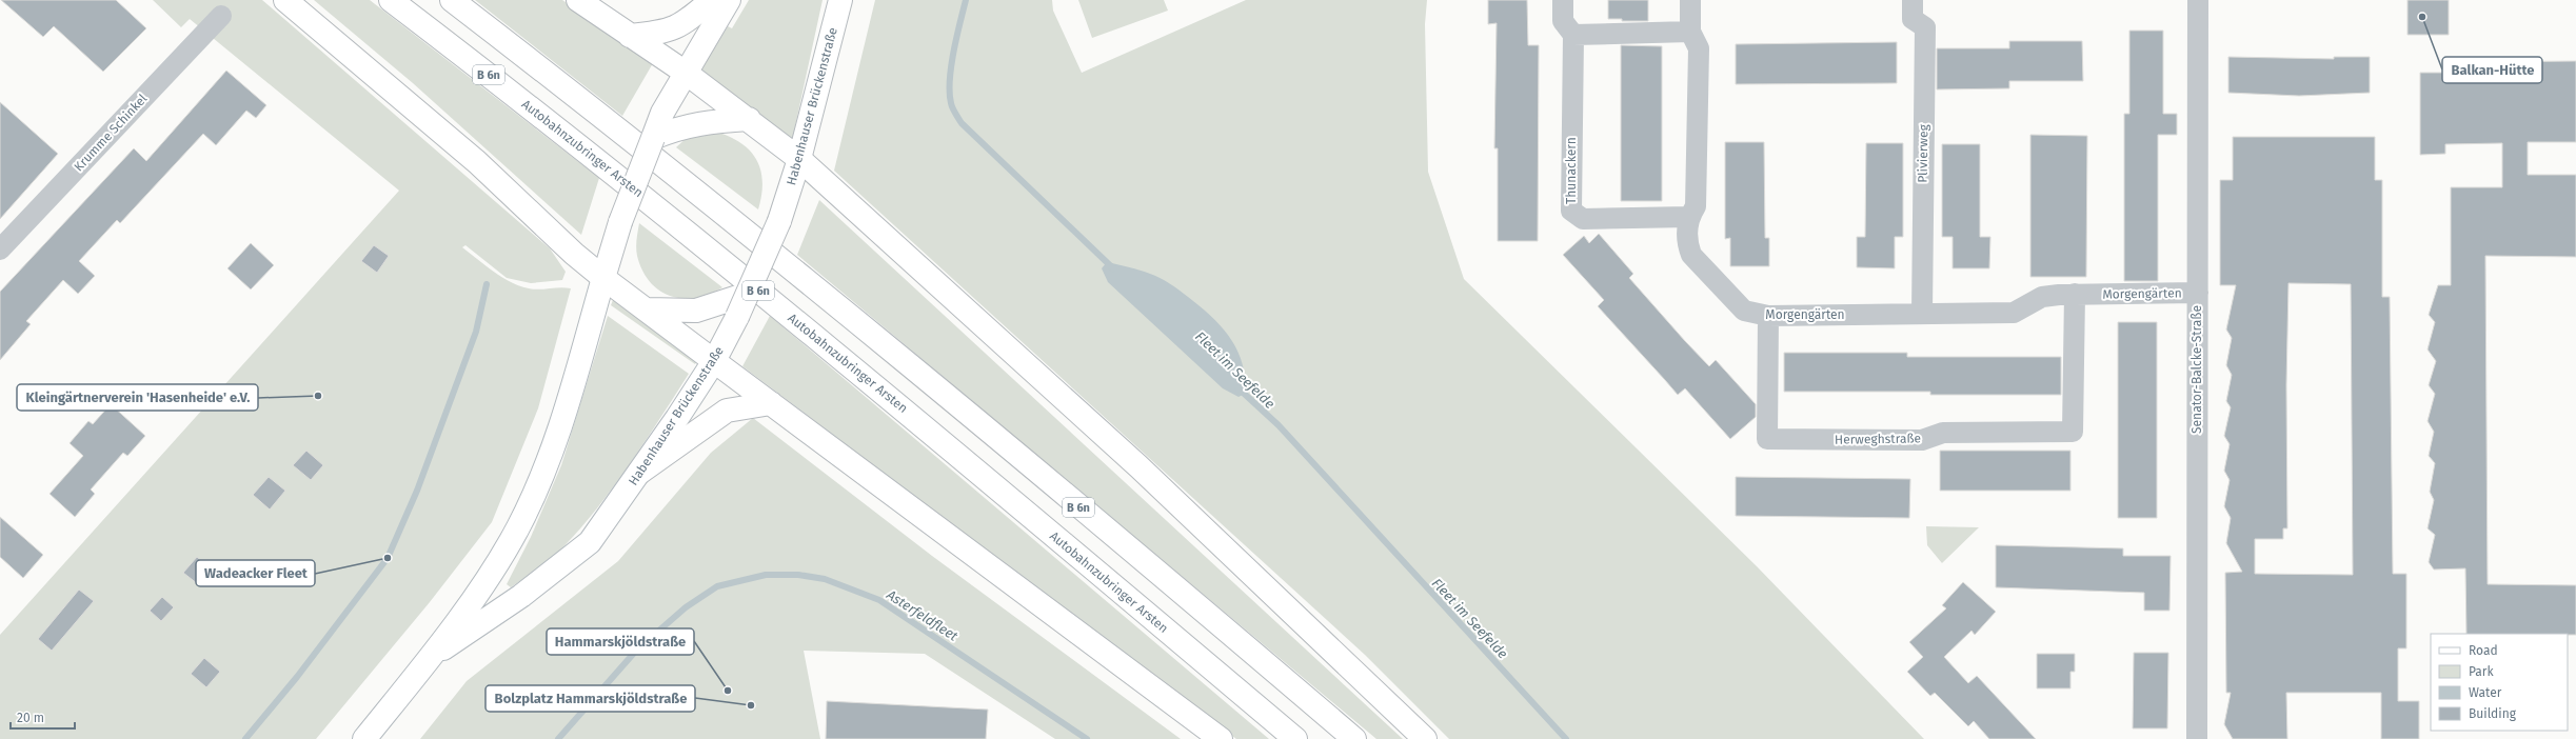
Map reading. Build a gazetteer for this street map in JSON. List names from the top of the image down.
{
  "streets": {
    "main road": ["B 6n", "Habenhauser Brückenstraße", "Autobahnzubringer Arsten"],
    "street": [
      "Krumme Schinkel",
      "Plivierweg",
      "Thunackern",
      "Morgengärten",
      "Senator-Balcke-Straße",
      "Herweghstraße"
    ]
  },
  "crossings": [
    ["Plivierweg", "Morgengärten"],
    ["Thunackern", "Morgengärten"],
    ["Morgengärten", "Senator-Balcke-Straße"],
    ["Morgengärten", "Herweghstraße"]
  ],
  "water": ["Fleet im Seefelde", "Asterfeldfleet"],
  "places": [
    "Balkan-Hütte",
    "Kleingärtnerverein 'Hasenheide' e.V.",
    "Wadeacker Fleet",
    "Hammarskjöldstraße",
    "Bolzplatz Hammarskjöldstraße"
  ],
  "legend": [
    "Road",
    "Park",
    "Water",
    "Building"
  ],
  "scale_bar": "20 m"
}
